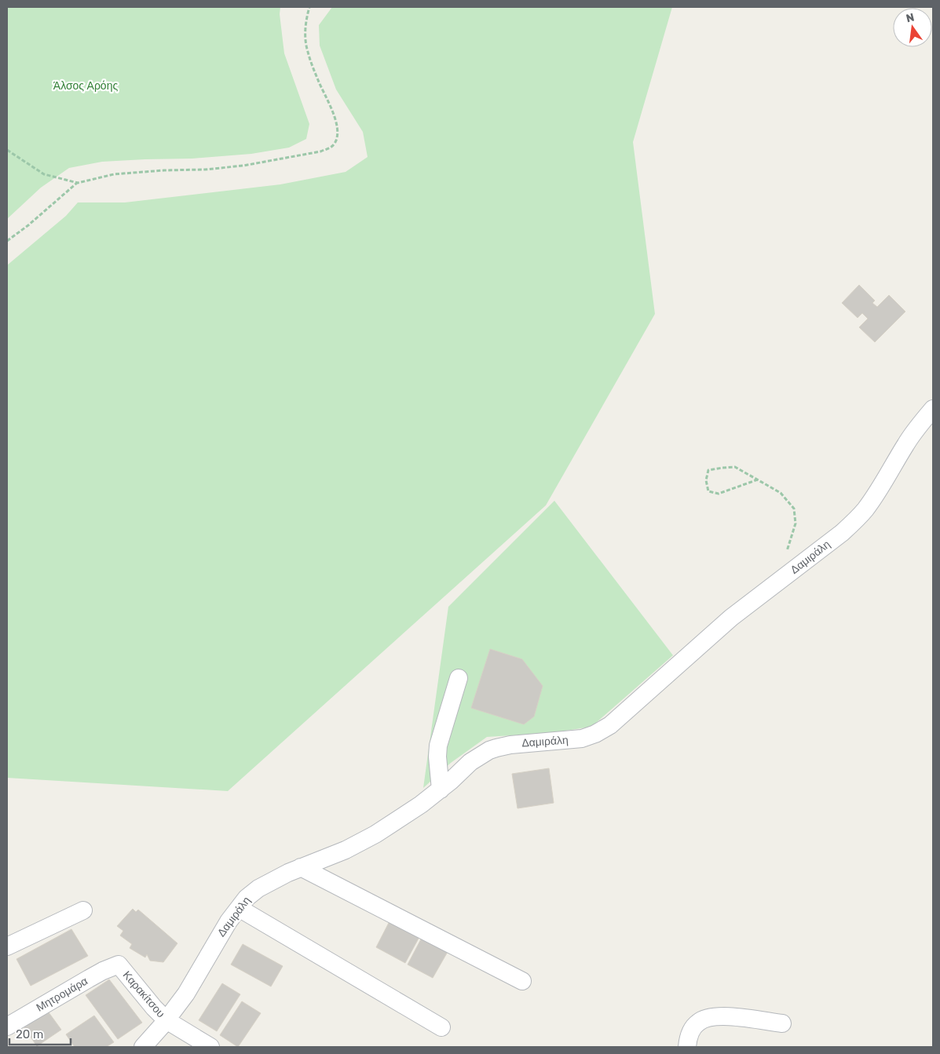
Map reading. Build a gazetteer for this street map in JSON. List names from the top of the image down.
{
  "streets": {
    "street": ["Δαμιράλη", "Μητρομάρα", "Καρακίτσου"]
  },
  "crossings": [
    ["Δαμιράλη", "Καρακίτσου"],
    ["Μητρομάρα", "Καρακίτσου"]
  ],
  "parks": ["Άλσος Αρόης"],
  "scale_bar": "20 m",
  "north": "top"
}
